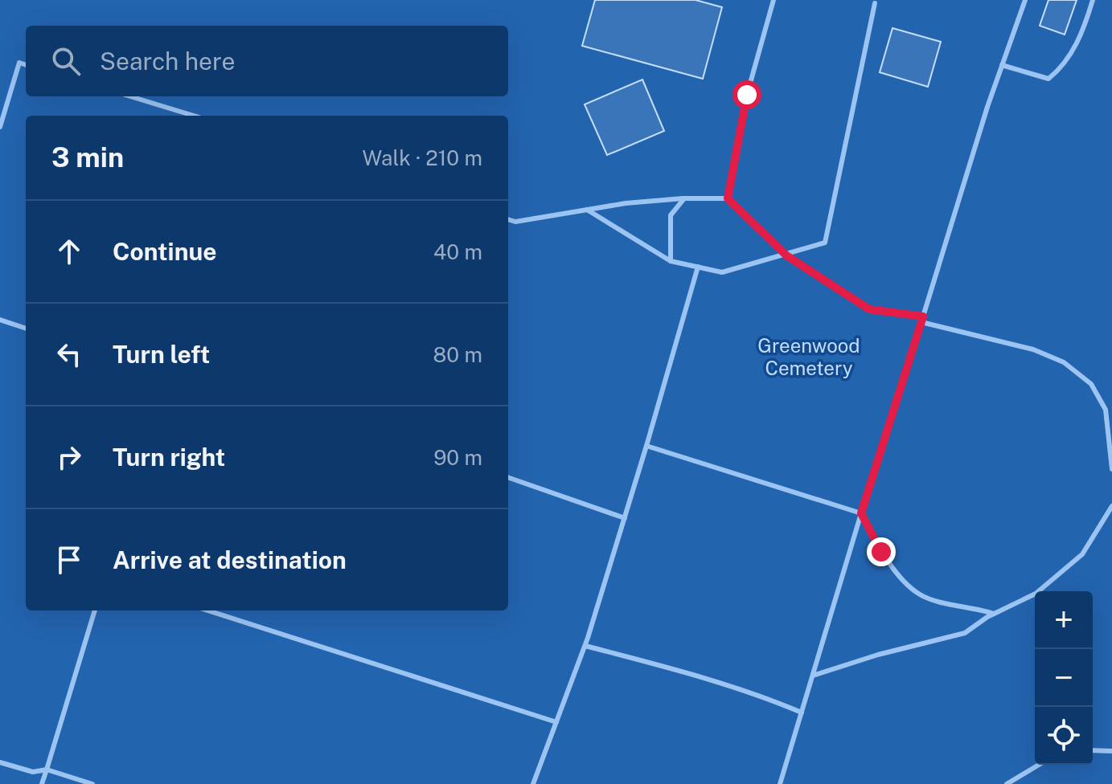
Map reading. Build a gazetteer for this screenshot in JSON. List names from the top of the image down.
{
  "parks": ["Greenwood Cemetery"],
  "page": {
    "search": "Search here",
    "heading": ["3 min", "Walk · 210 m"],
    "list": [
      ["Continue", "40 m"],
      ["Turn left", "80 m"],
      ["Turn right", "90 m"],
      "Arrive at destination"
    ],
    "map_buttons": ["+", "−"]
  }
}
